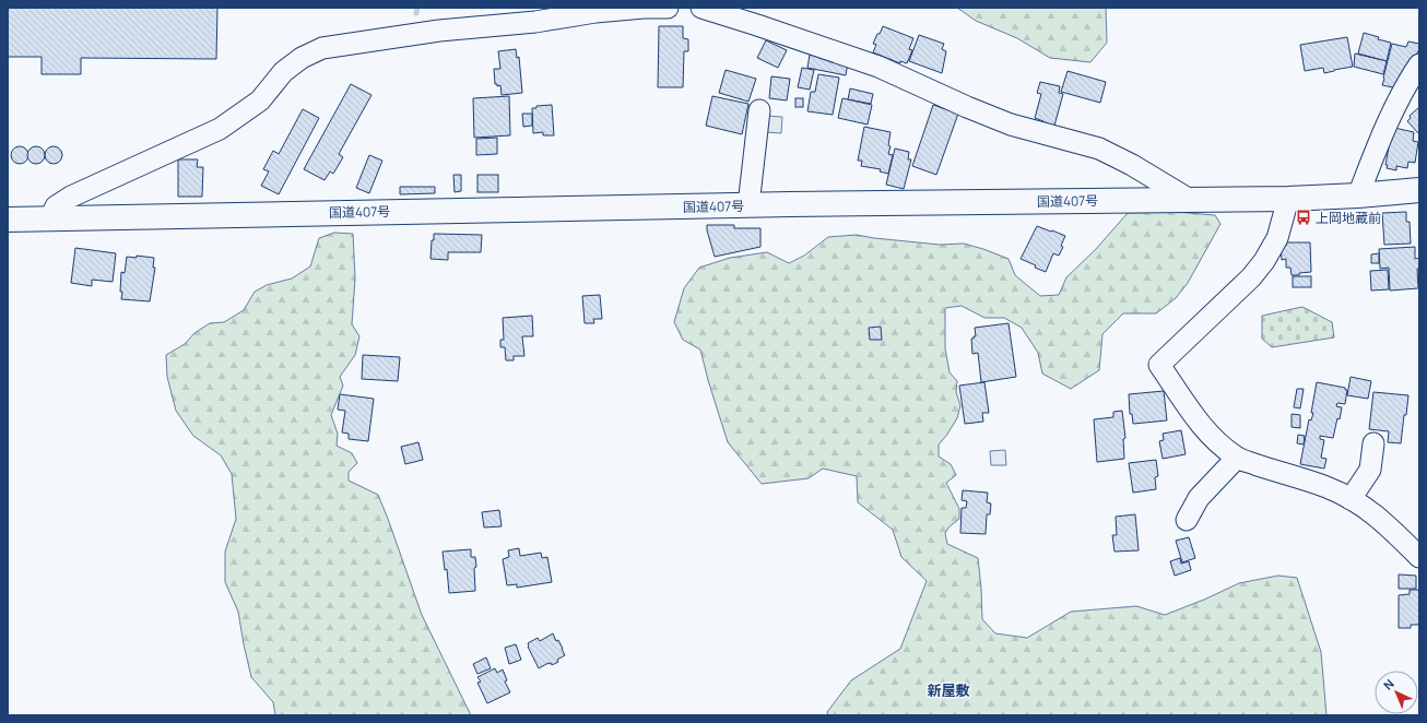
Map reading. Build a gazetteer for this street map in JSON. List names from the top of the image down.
{
  "streets": {
    "highway": ["国道407号"]
  },
  "districts": ["新屋敷"],
  "places": {
    "bus stop": ["上岡地蔵前"]
  },
  "north": "top left"
}
